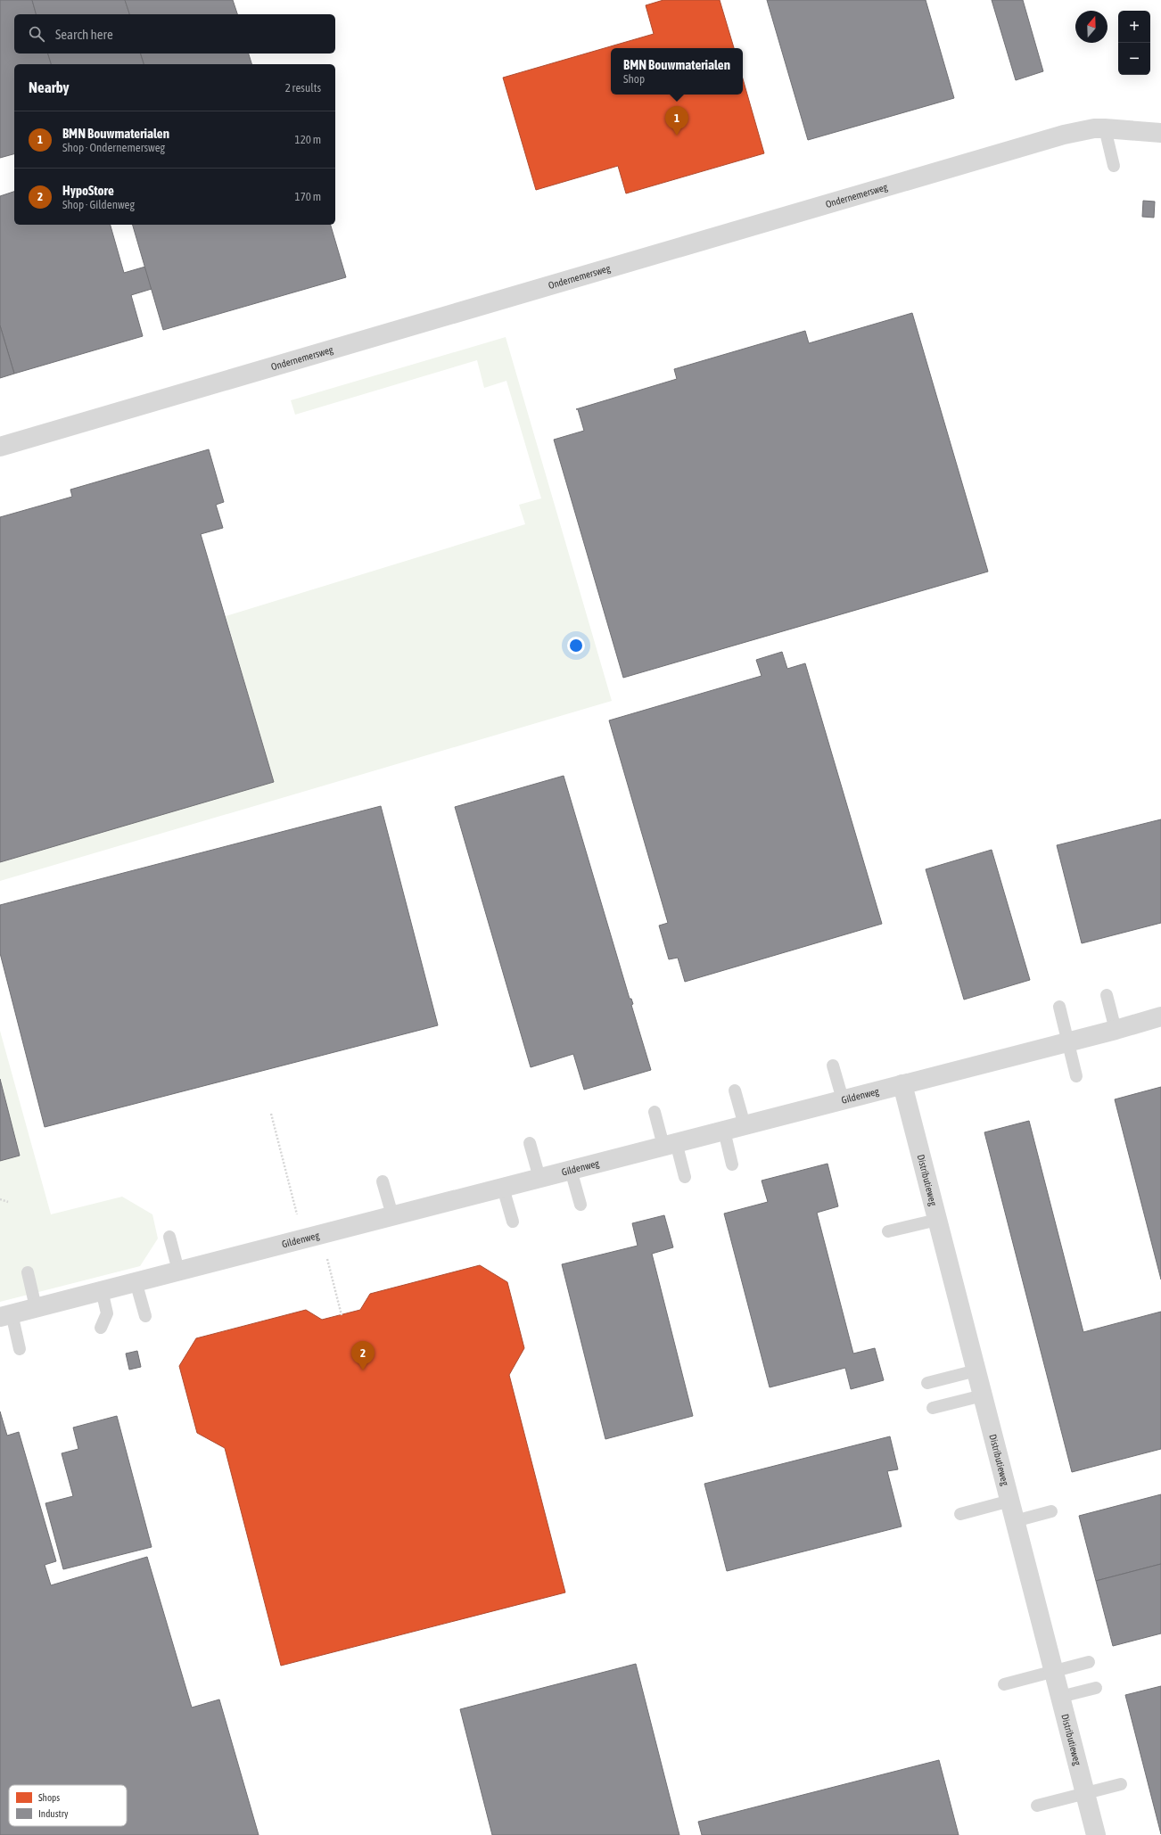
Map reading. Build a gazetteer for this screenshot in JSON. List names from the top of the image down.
{
  "streets": {
    "street": ["Ondernemersweg", "Gildenweg", "Distributieweg"]
  },
  "crossings": [
    ["Gildenweg", "Distributieweg"]
  ],
  "legend": ["Shops", "Industry"],
  "north": "top",
  "page": {
    "map_buttons": ["+", "−"],
    "search": "Search here",
    "popup": ["BMN Bouwmaterialen", "Shop"],
    "heading": ["Nearby", "2 results"],
    "pins": ["1", "2"],
    "list": [
      {
        "mark": "1",
        "name": "BMN Bouwmaterialen",
        "note": "Shop · Ondernemersweg",
        "value": "120 m"
      },
      {
        "mark": "2",
        "name": "HypoStore",
        "note": "Shop · Gildenweg",
        "value": "170 m"
      }
    ]
  }
}
